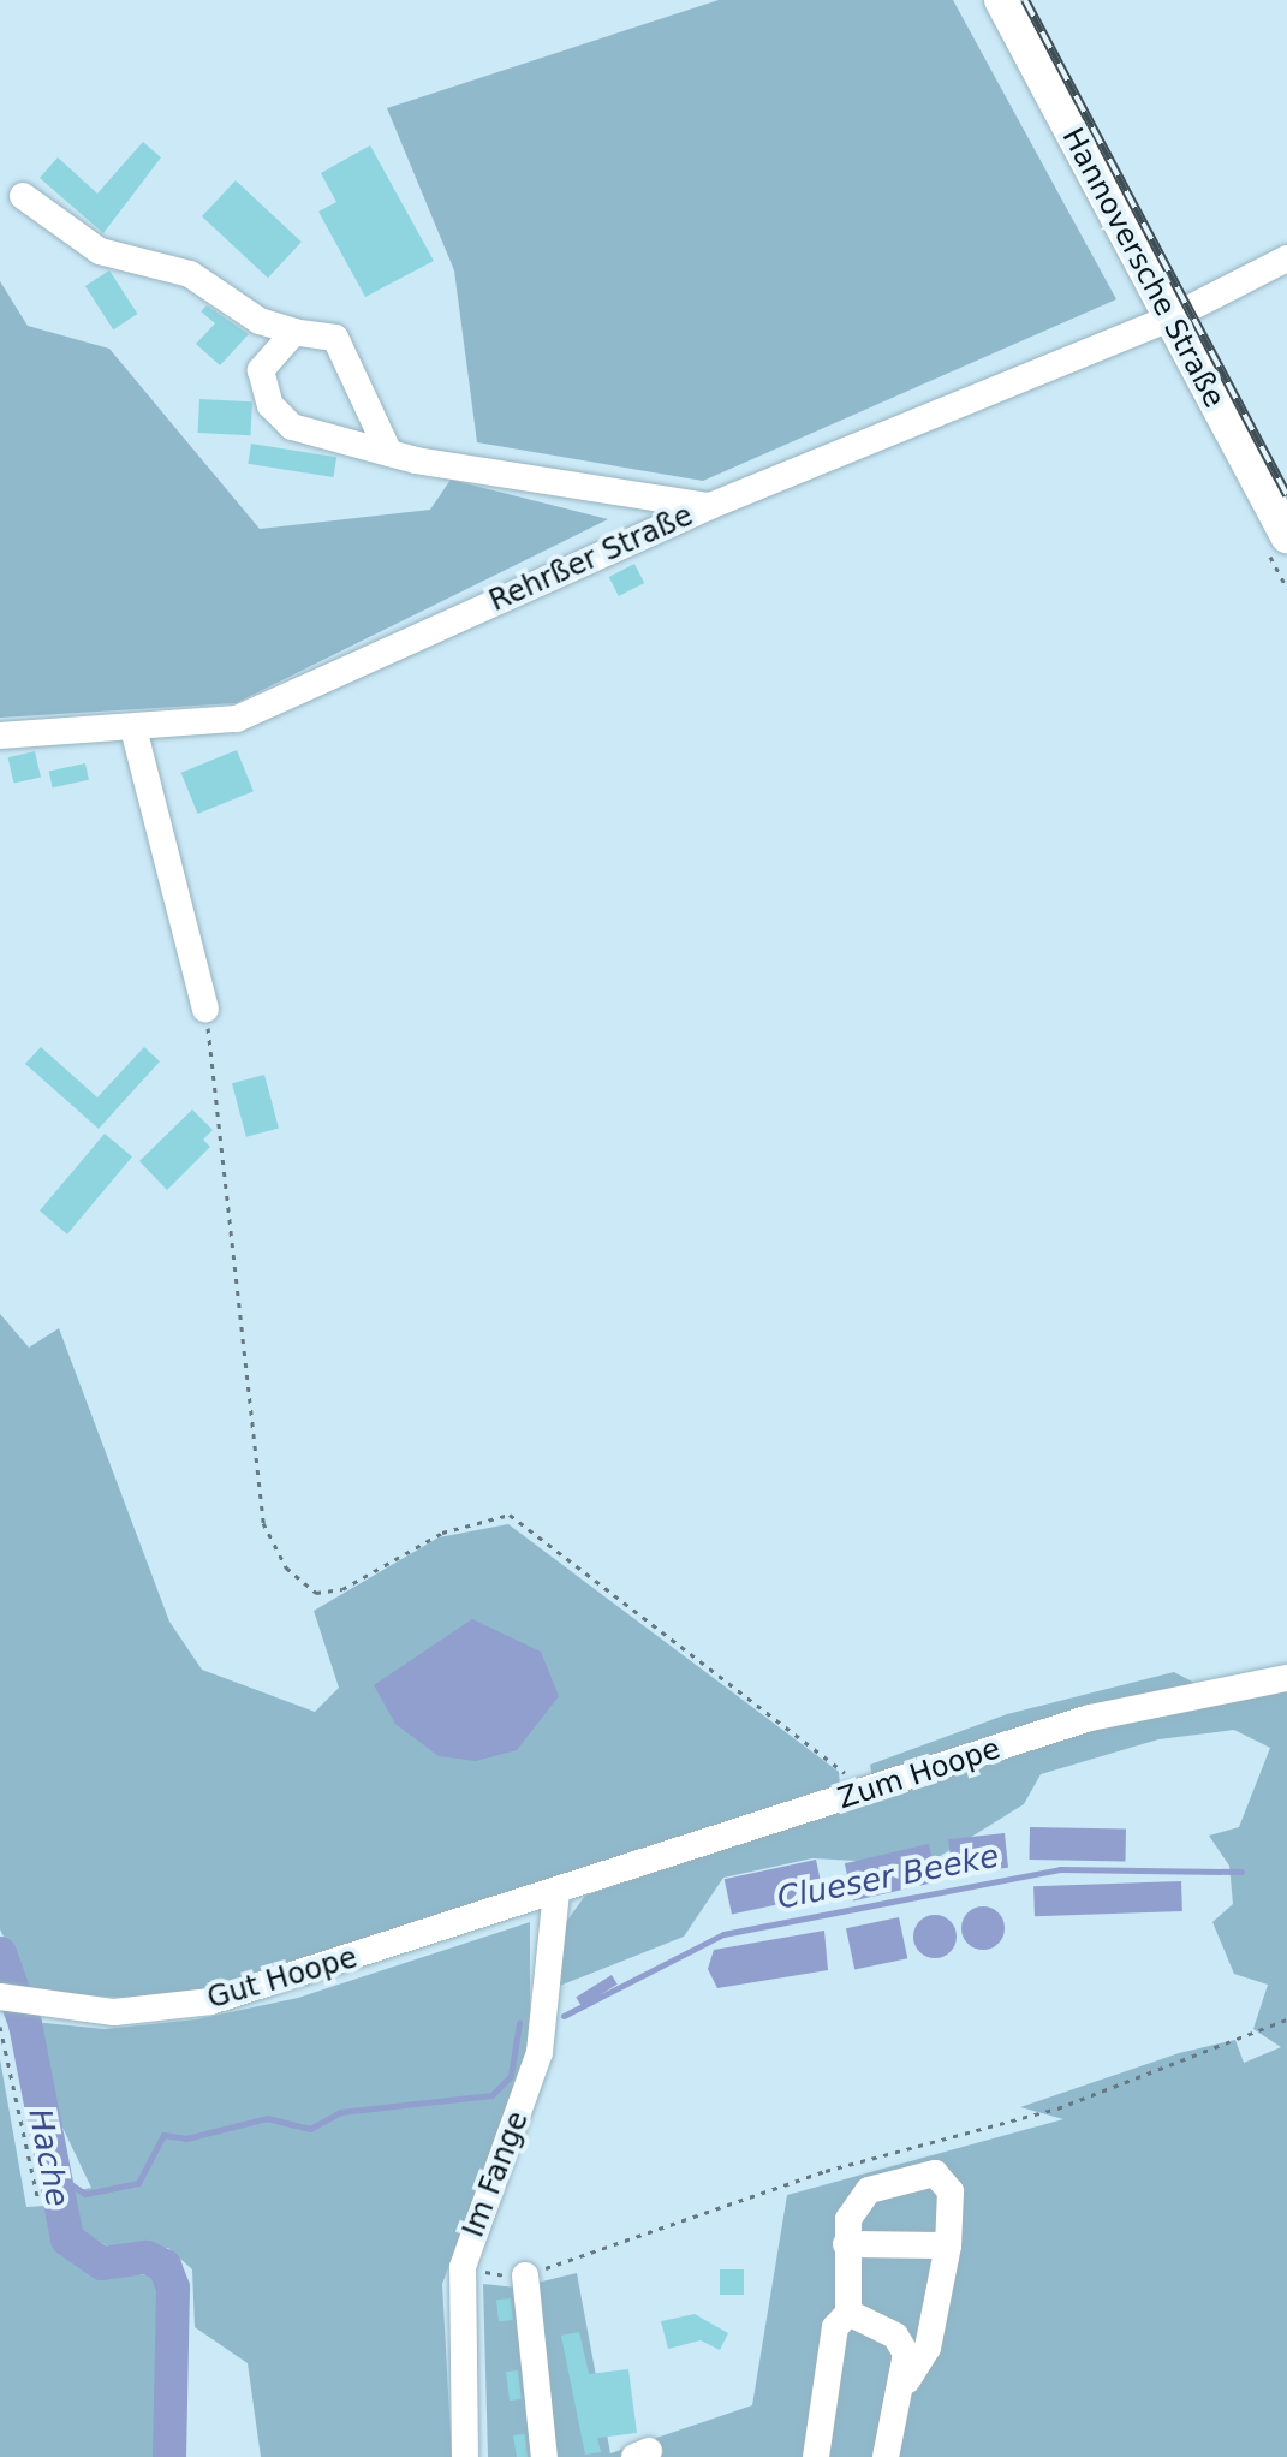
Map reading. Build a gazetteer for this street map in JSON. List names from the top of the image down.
{
  "streets": {
    "main road": ["Hannoversche Straße"],
    "street": [
      "Rehrßer Straße",
      "Zum Hoope",
      "Gut Hoope",
      "Im Fange"
    ]
  },
  "crossings": [
    ["Hannoversche Straße", "Rehrßer Straße"],
    ["Zum Hoope", "Gut Hoope"],
    ["Zum Hoope", "Im Fange"],
    ["Gut Hoope", "Im Fange"]
  ],
  "water": ["Clueser Beeke", "Hache"]
}
